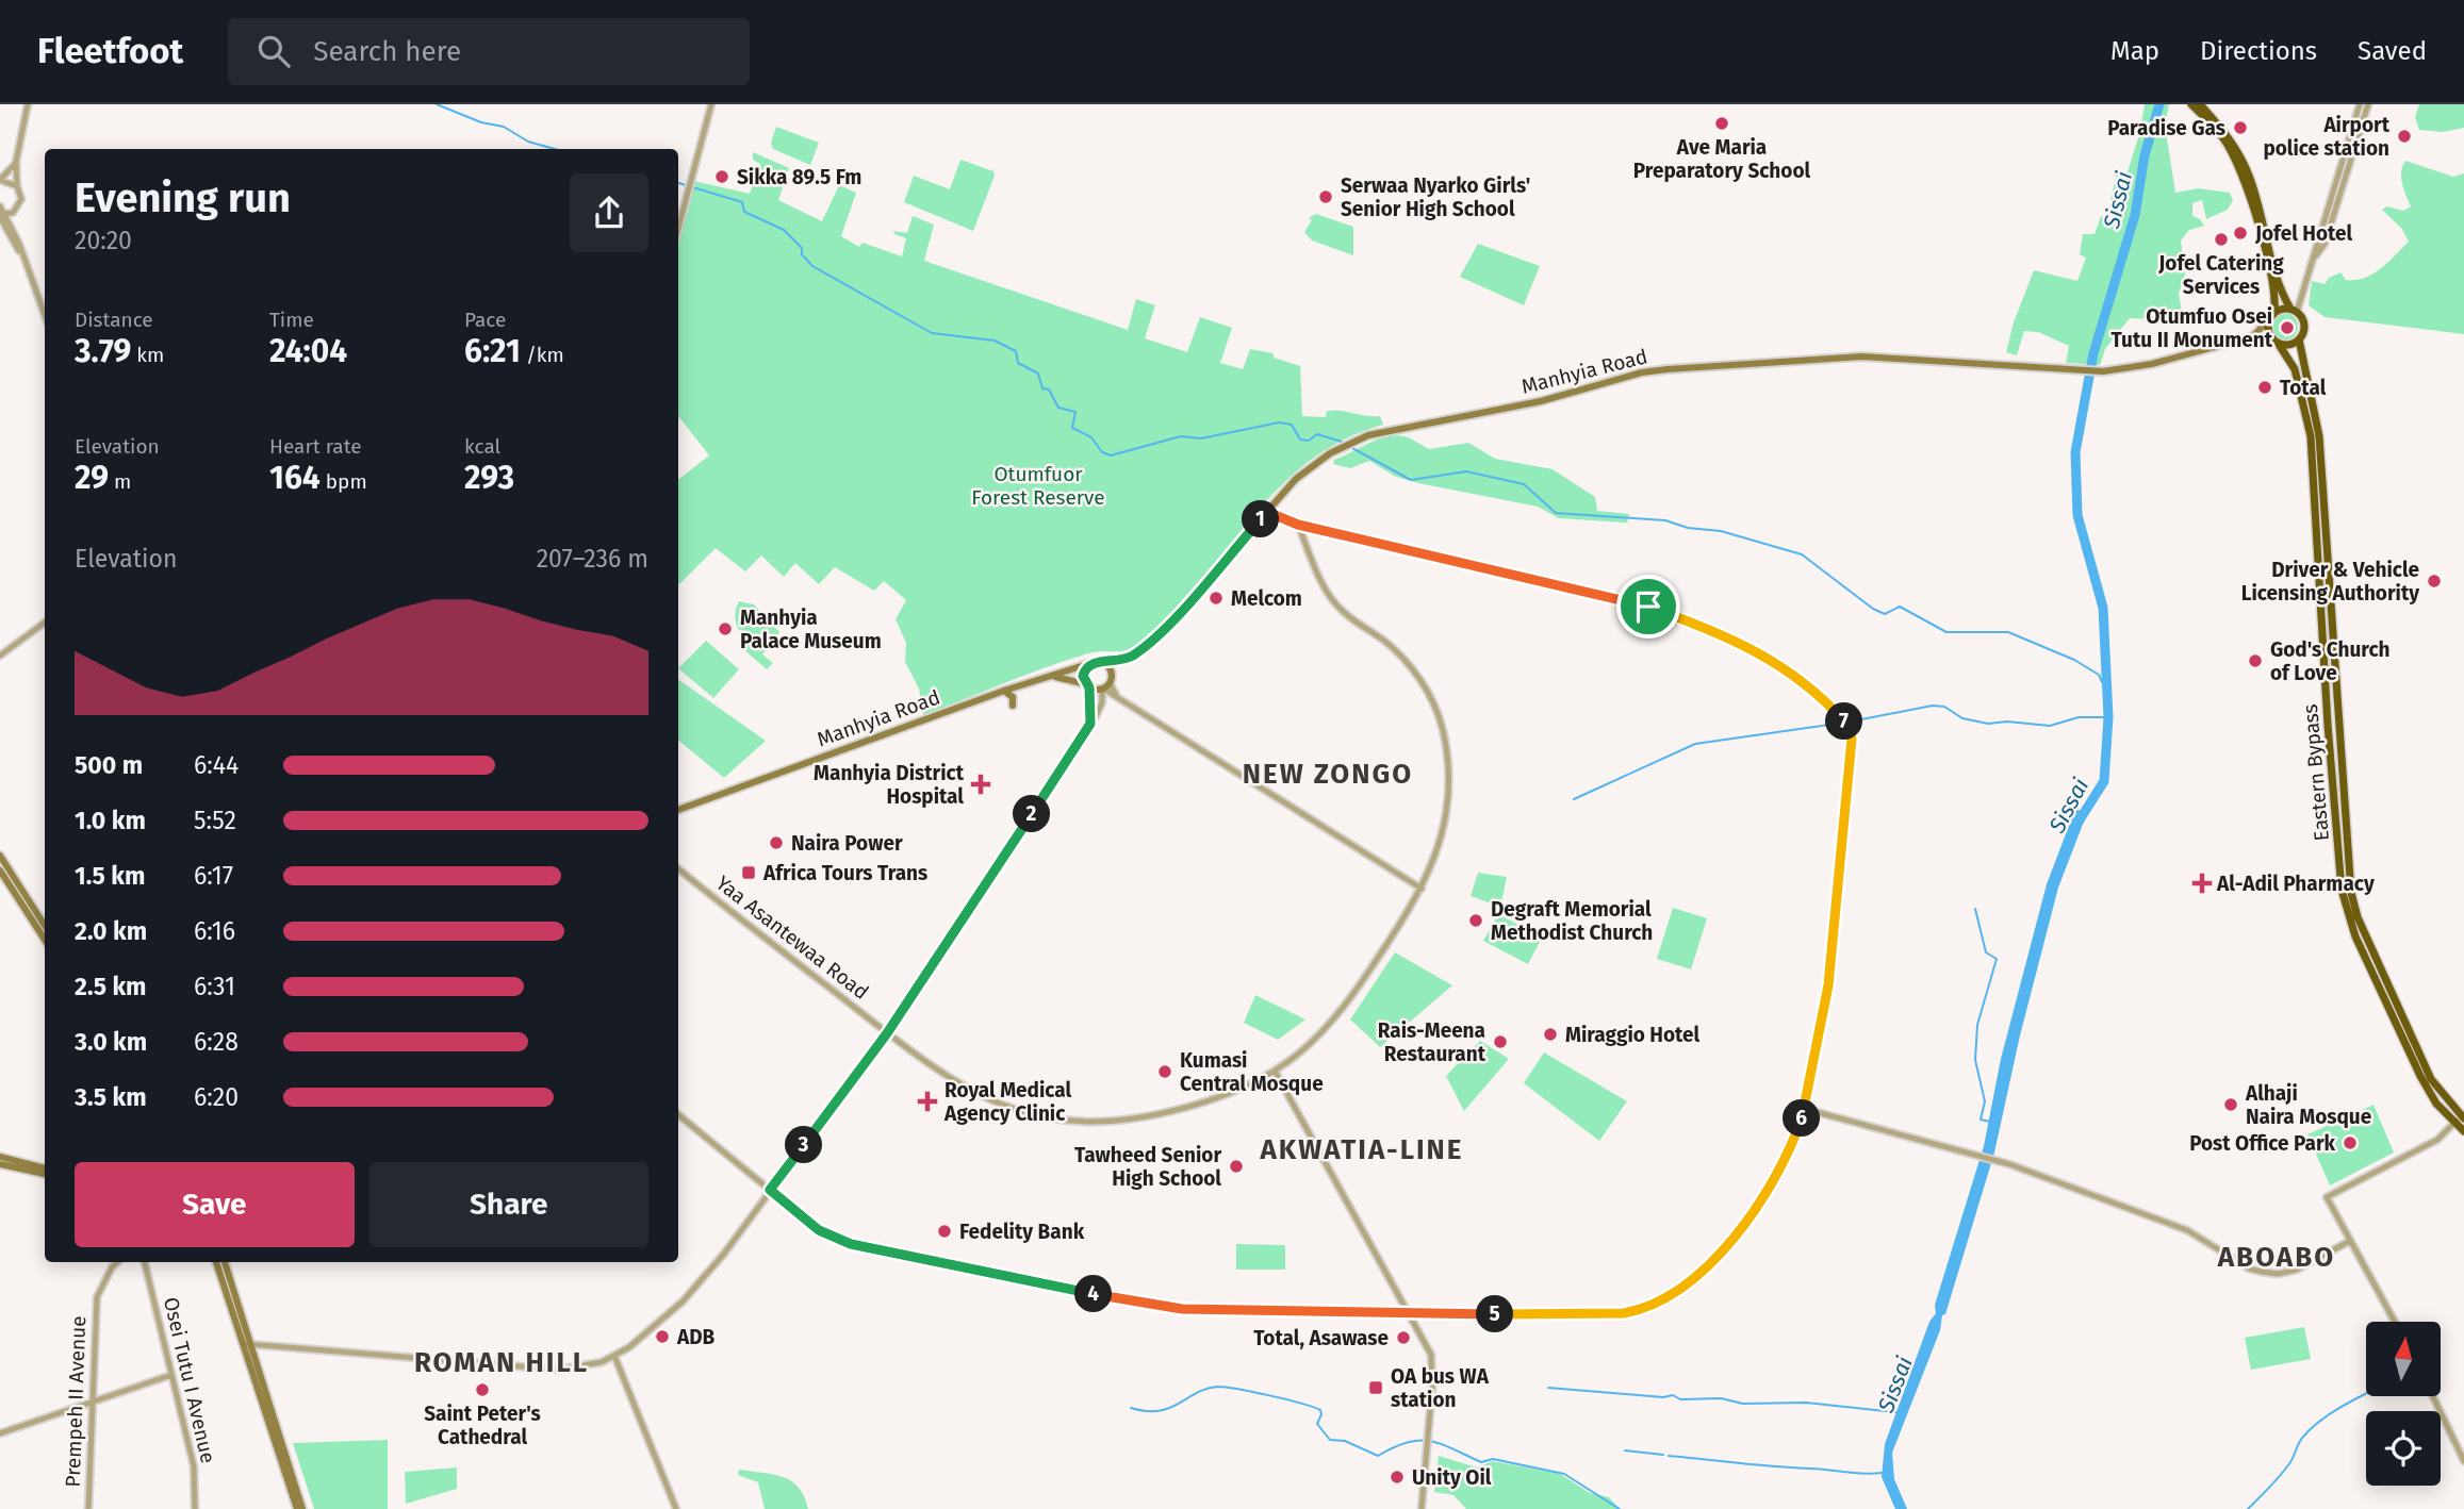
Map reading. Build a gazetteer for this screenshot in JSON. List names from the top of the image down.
{
  "streets": {
    "highway": ["Eastern Bypass"],
    "main road": ["Manhyia Road"],
    "street": ["Yaa Asantewaa Road", "Osei Tutu I Avenue", "Prempeh II Avenue"]
  },
  "crossings": [
    ["Manhyia Road", "Eastern Bypass"]
  ],
  "districts": [
    "NEW ZONGO",
    "AKWATIA-LINE",
    "ABOABO",
    "ROMAN HILL"
  ],
  "water": ["Sissai"],
  "parks": ["Otumfuor Forest Reserve"],
  "places": {
    "other": [
      "Ave Maria Preparatory School",
      "Paradise Gas",
      "Airport police station",
      "Sikka 89.5 Fm",
      "Serwaa Nyarko Girls' Senior High School",
      "Jofel Hotel",
      "Jofel Catering Services",
      "Otumfuo Osei Tutu II Monument",
      "Total",
      "Driver & Vehicle Licensing Authority",
      "Melcom",
      "Manhyia Palace Museum",
      "God's Church of Love",
      "Naira Power",
      "Degraft Memorial Methodist Church",
      "Miraggio Hotel",
      "Rais-Meena Restaurant",
      "Kumasi Central Mosque",
      "Alhaji Naira Mosque",
      "Post Office Park",
      "Tawheed Senior High School",
      "Fedelity Bank",
      "ADB",
      "Total, Asawase",
      "Saint Peter's Cathedral",
      "Unity Oil"
    ],
    "health": ["Manhyia District Hospital", "Al-Adil Pharmacy", "Royal Medical Agency Clinic"],
    "transit": ["Africa Tours Trans", "OA bus WA station"]
  },
  "north": "top",
  "page": {
    "header": "Fleetfoot",
    "search": "Search here",
    "nav": ["Map", "Directions", "Saved"],
    "heading": ["Evening run", "20:20"],
    "stats": [
      ["Distance", "3.79 km"],
      ["Time", "24:04"],
      ["Pace", "6:21 /km"],
      ["Elevation", "29 m"],
      ["Heart rate", "164 bpm"],
      ["kcal", "293"]
    ],
    "pins": [
      "1",
      "7",
      "2",
      "6",
      "3",
      "4",
      "5"
    ],
    "chart": ["Elevation", "207–236 m"],
    "list": [
      {
        "name": "500 m",
        "note": "6:44"
      },
      {
        "name": "1.0 km",
        "note": "5:52"
      },
      {
        "name": "1.5 km",
        "note": "6:17"
      },
      {
        "name": "2.0 km",
        "note": "6:16"
      },
      {
        "name": "2.5 km",
        "note": "6:31"
      },
      {
        "name": "3.0 km",
        "note": "6:28"
      },
      {
        "name": "3.5 km",
        "note": "6:20"
      }
    ],
    "buttons": ["Save", "Share"]
  }
}
